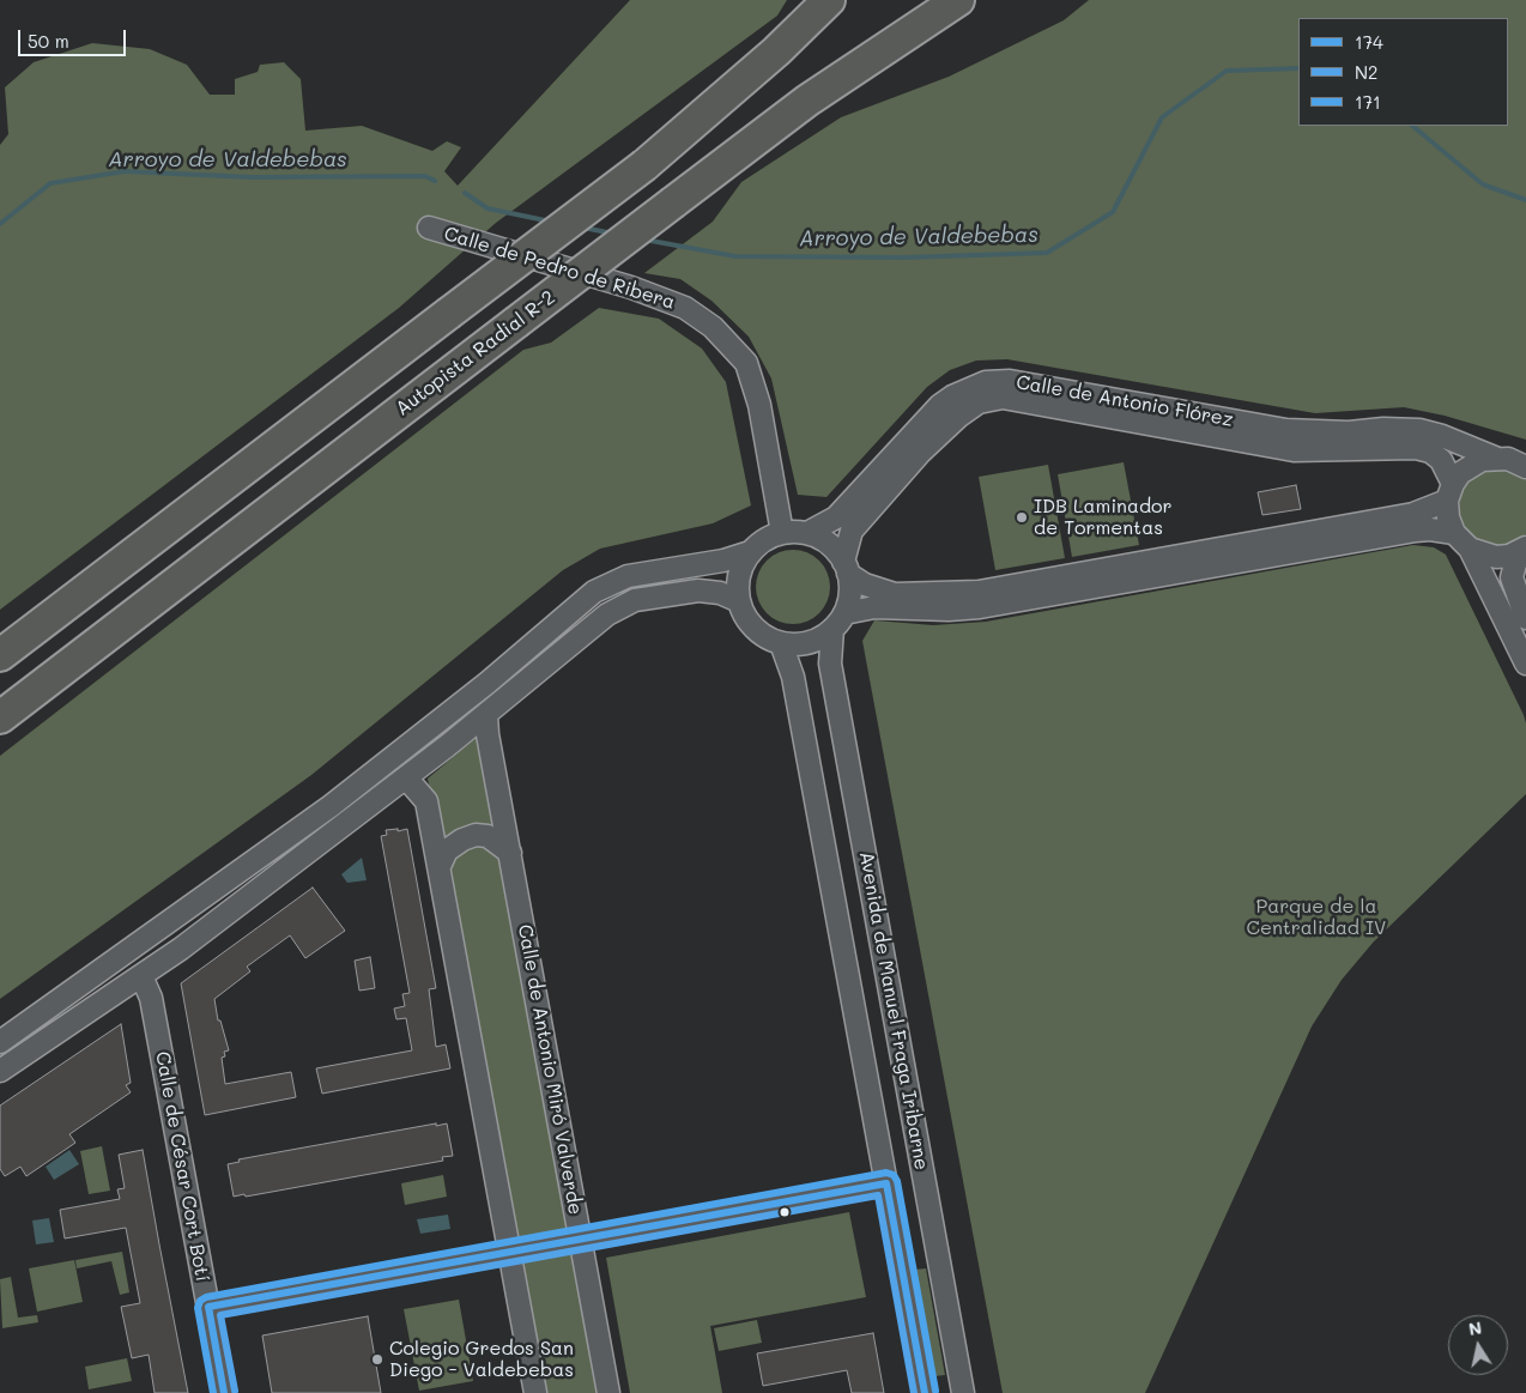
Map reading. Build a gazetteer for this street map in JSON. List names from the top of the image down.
{
  "streets": {
    "highway": ["Autopista Radial R-2"],
    "street": [
      "Calle de Pedro de Ribera",
      "Calle de Antonio Flórez",
      "Avenida de Manuel Fraga Iribarne",
      "Calle de Antonio Miró Valverde",
      "Calle de César Cort Botí"
    ]
  },
  "crossings": [
    ["Calle de Pedro de Ribera", "Calle de Antonio Flórez"],
    ["Calle de Pedro de Ribera", "Avenida de Manuel Fraga Iribarne"],
    ["Calle de Antonio Flórez", "Avenida de Manuel Fraga Iribarne"]
  ],
  "water": ["Arroyo de Valdebebas"],
  "parks": ["Parque de la Centralidad IV"],
  "places": ["IDB Laminador de Tormentas", "Colegio Gredos San Diego - Valdebebas"],
  "lines": ["transit line 171", "transit line 174", "transit line N2"],
  "legend": ["174", "N2", "171"],
  "scale_bar": "50 m",
  "north": "top"
}
